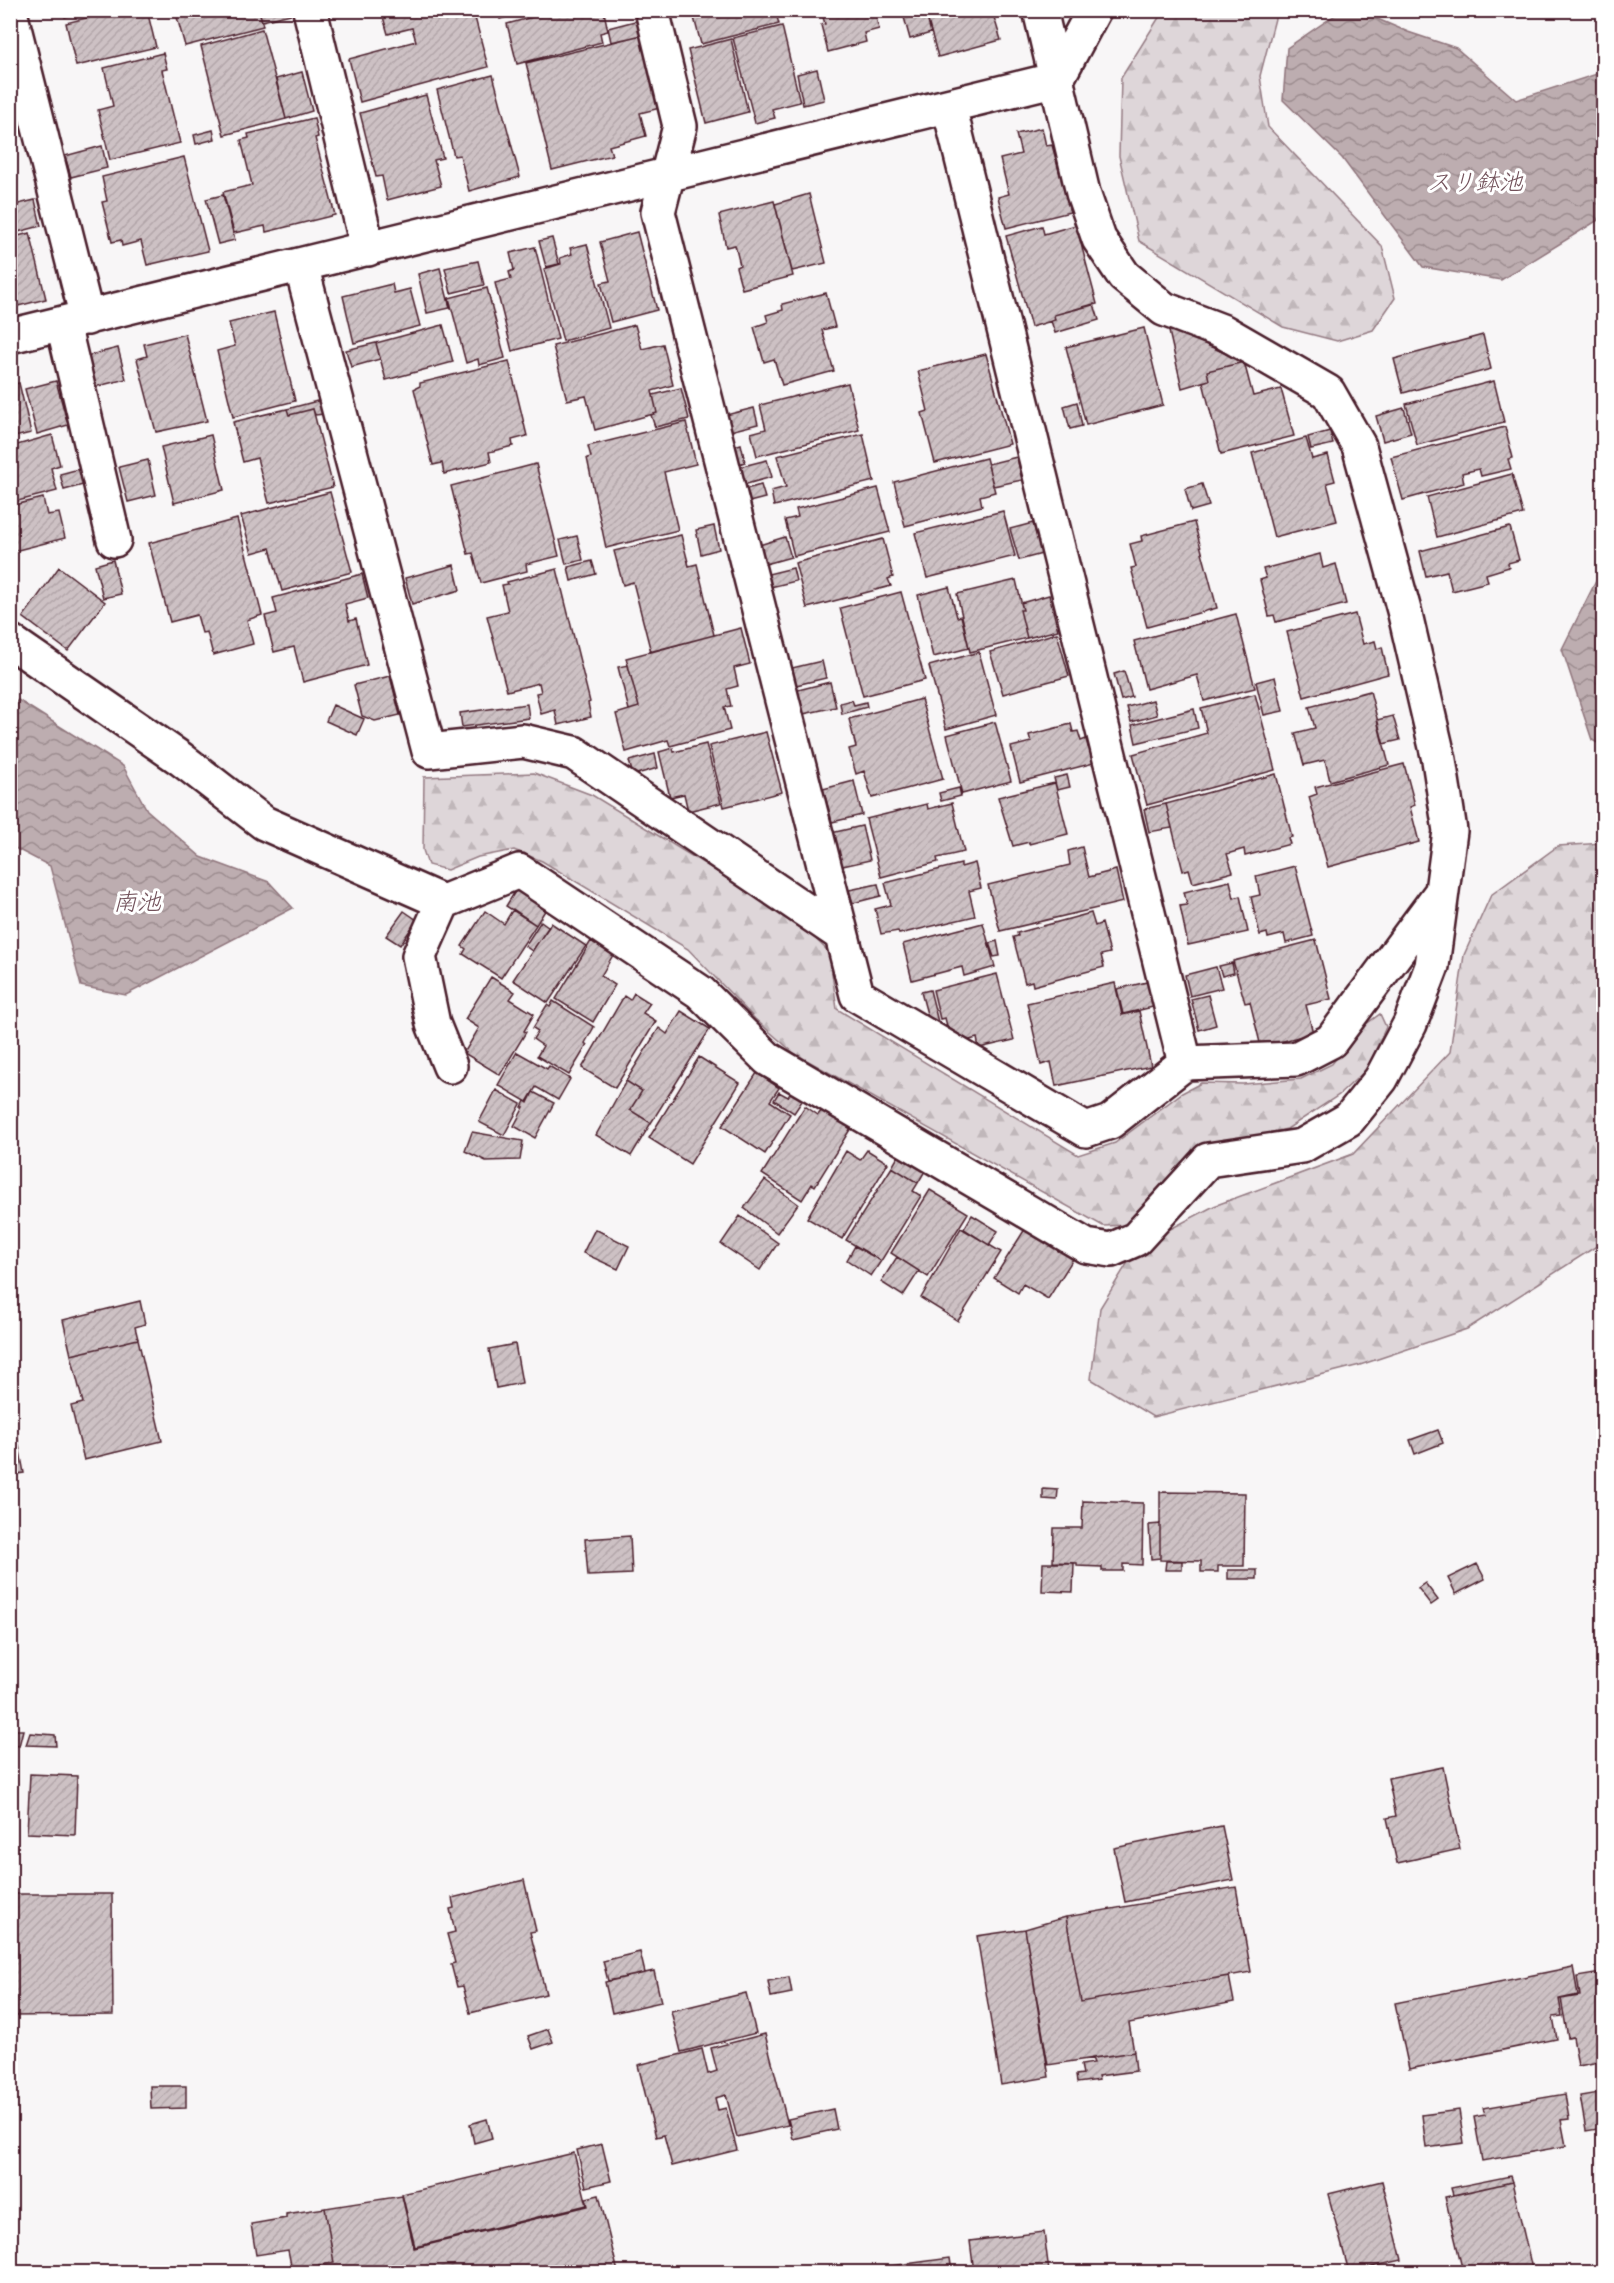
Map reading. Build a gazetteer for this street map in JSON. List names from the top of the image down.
{
  "water": ["スリ鉢池", "南池"]
}
